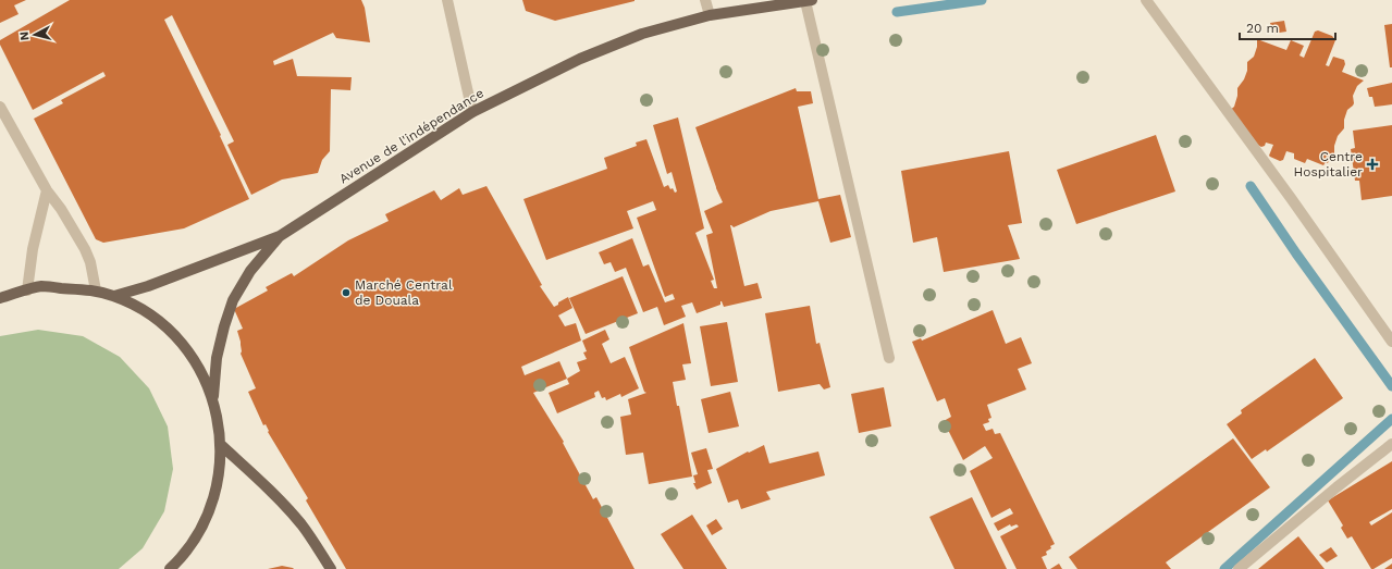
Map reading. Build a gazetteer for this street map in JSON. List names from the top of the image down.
{
  "streets": {
    "main road": ["Avenue de l'indépendance"]
  },
  "places": {
    "health": ["Centre Hospitalier"],
    "other": ["Marché Central de Douala"]
  },
  "scale_bar": "20 m",
  "north": "left"
}
